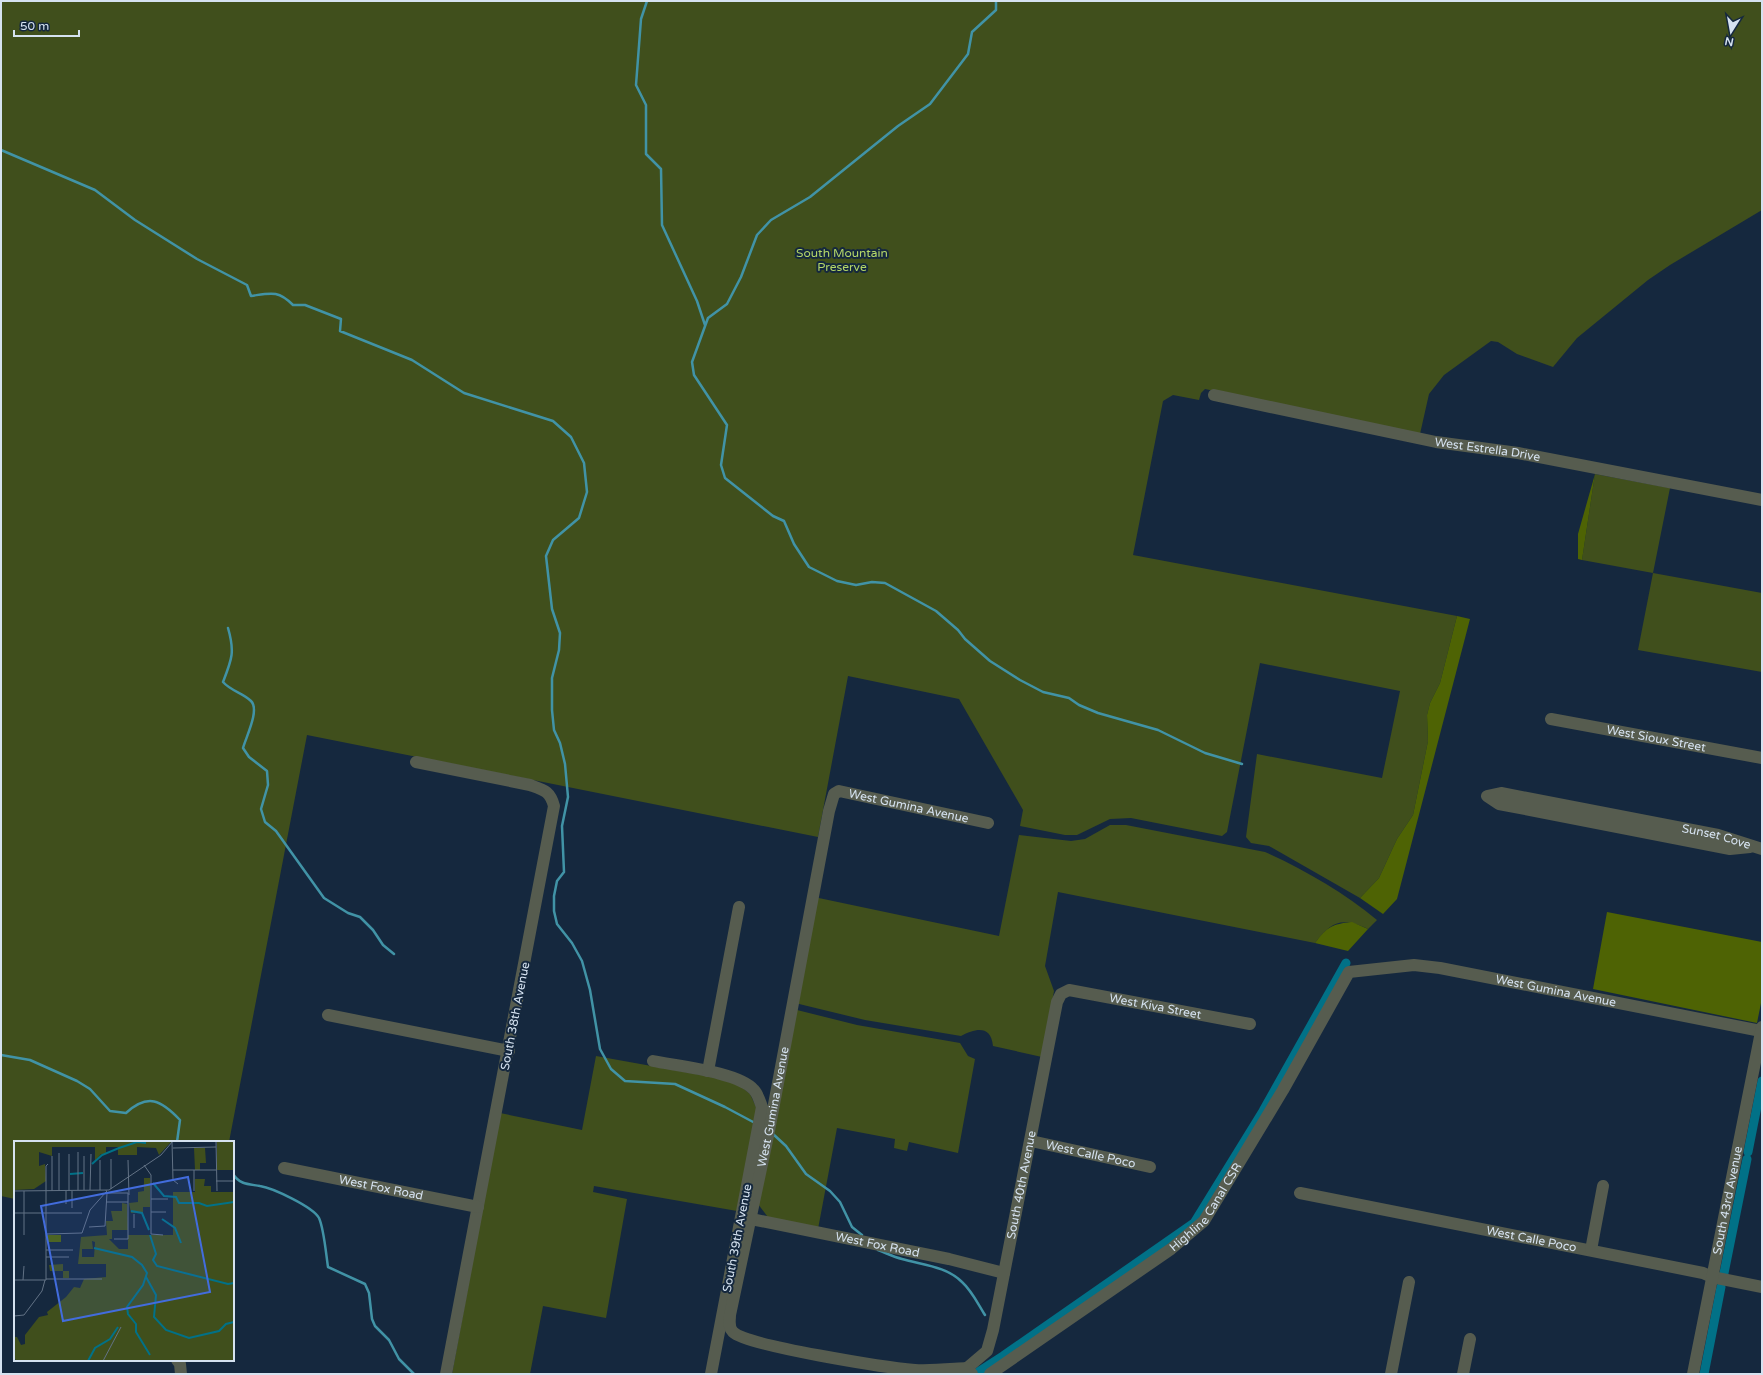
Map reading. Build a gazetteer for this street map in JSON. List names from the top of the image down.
{
  "streets": {
    "street": [
      "West Estrella Drive",
      "West Sioux Street",
      "West Gumina Avenue",
      "Sunset Cove",
      "West Kiva Street",
      "South 38th Avenue",
      "West Calle Poco",
      "South 40th Avenue",
      "West Fox Road",
      "South 43rd Avenue",
      "Highline Canal CSR",
      "South 39th Avenue"
    ]
  },
  "crossings": [
    ["West Gumina Avenue", "South 40th Avenue"],
    ["West Gumina Avenue", "West Fox Road"],
    ["West Gumina Avenue", "South 43rd Avenue"],
    ["West Gumina Avenue", "Highline Canal CSR"],
    ["West Kiva Street", "South 40th Avenue"],
    ["South 38th Avenue", "West Fox Road"],
    ["West Calle Poco", "South 40th Avenue"],
    ["West Calle Poco", "South 43rd Avenue"],
    ["South 40th Avenue", "West Fox Road"]
  ],
  "parks": ["South Mountain Preserve"],
  "scale_bar": "50 m",
  "north": "bottom"
}
